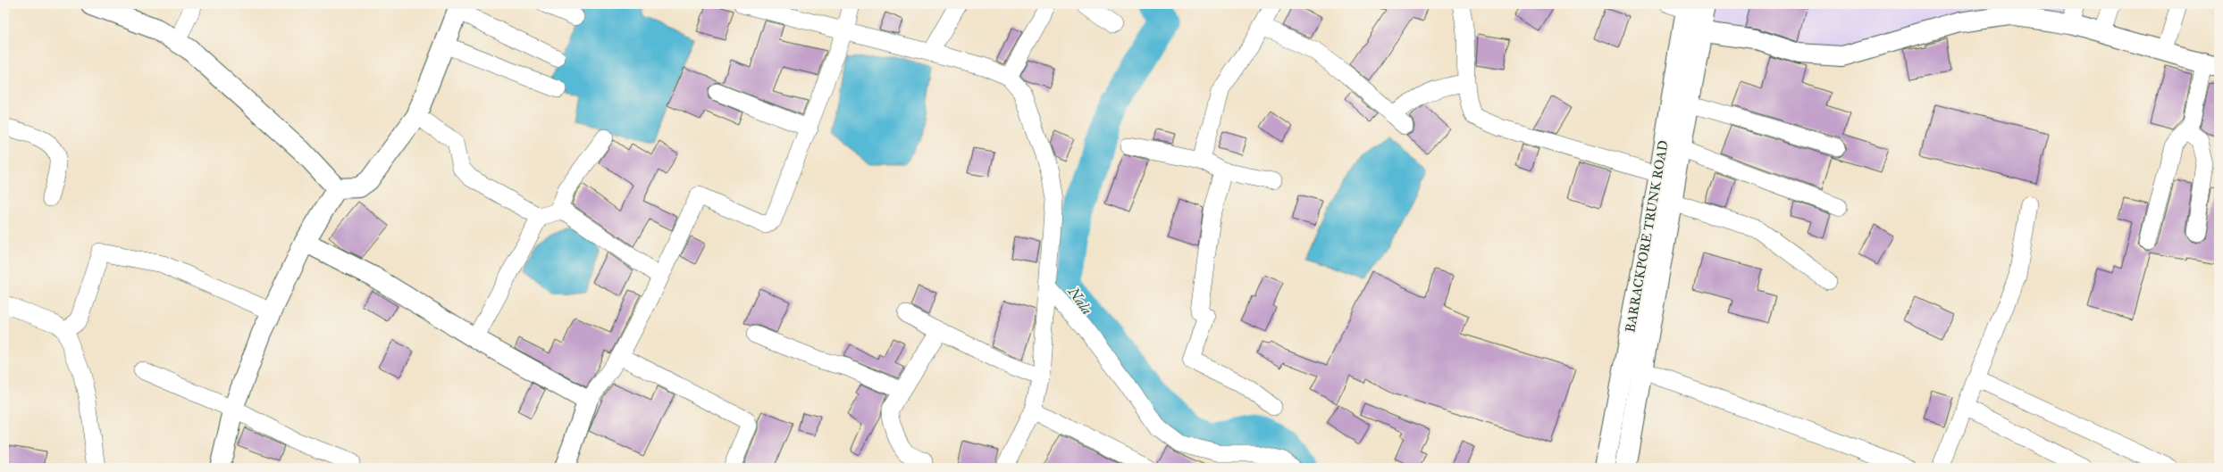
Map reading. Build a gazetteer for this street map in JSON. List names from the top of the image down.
{
  "streets": {
    "street": ["BARRACKPORE TRUNK ROAD"]
  },
  "water": ["Nala"]
}
